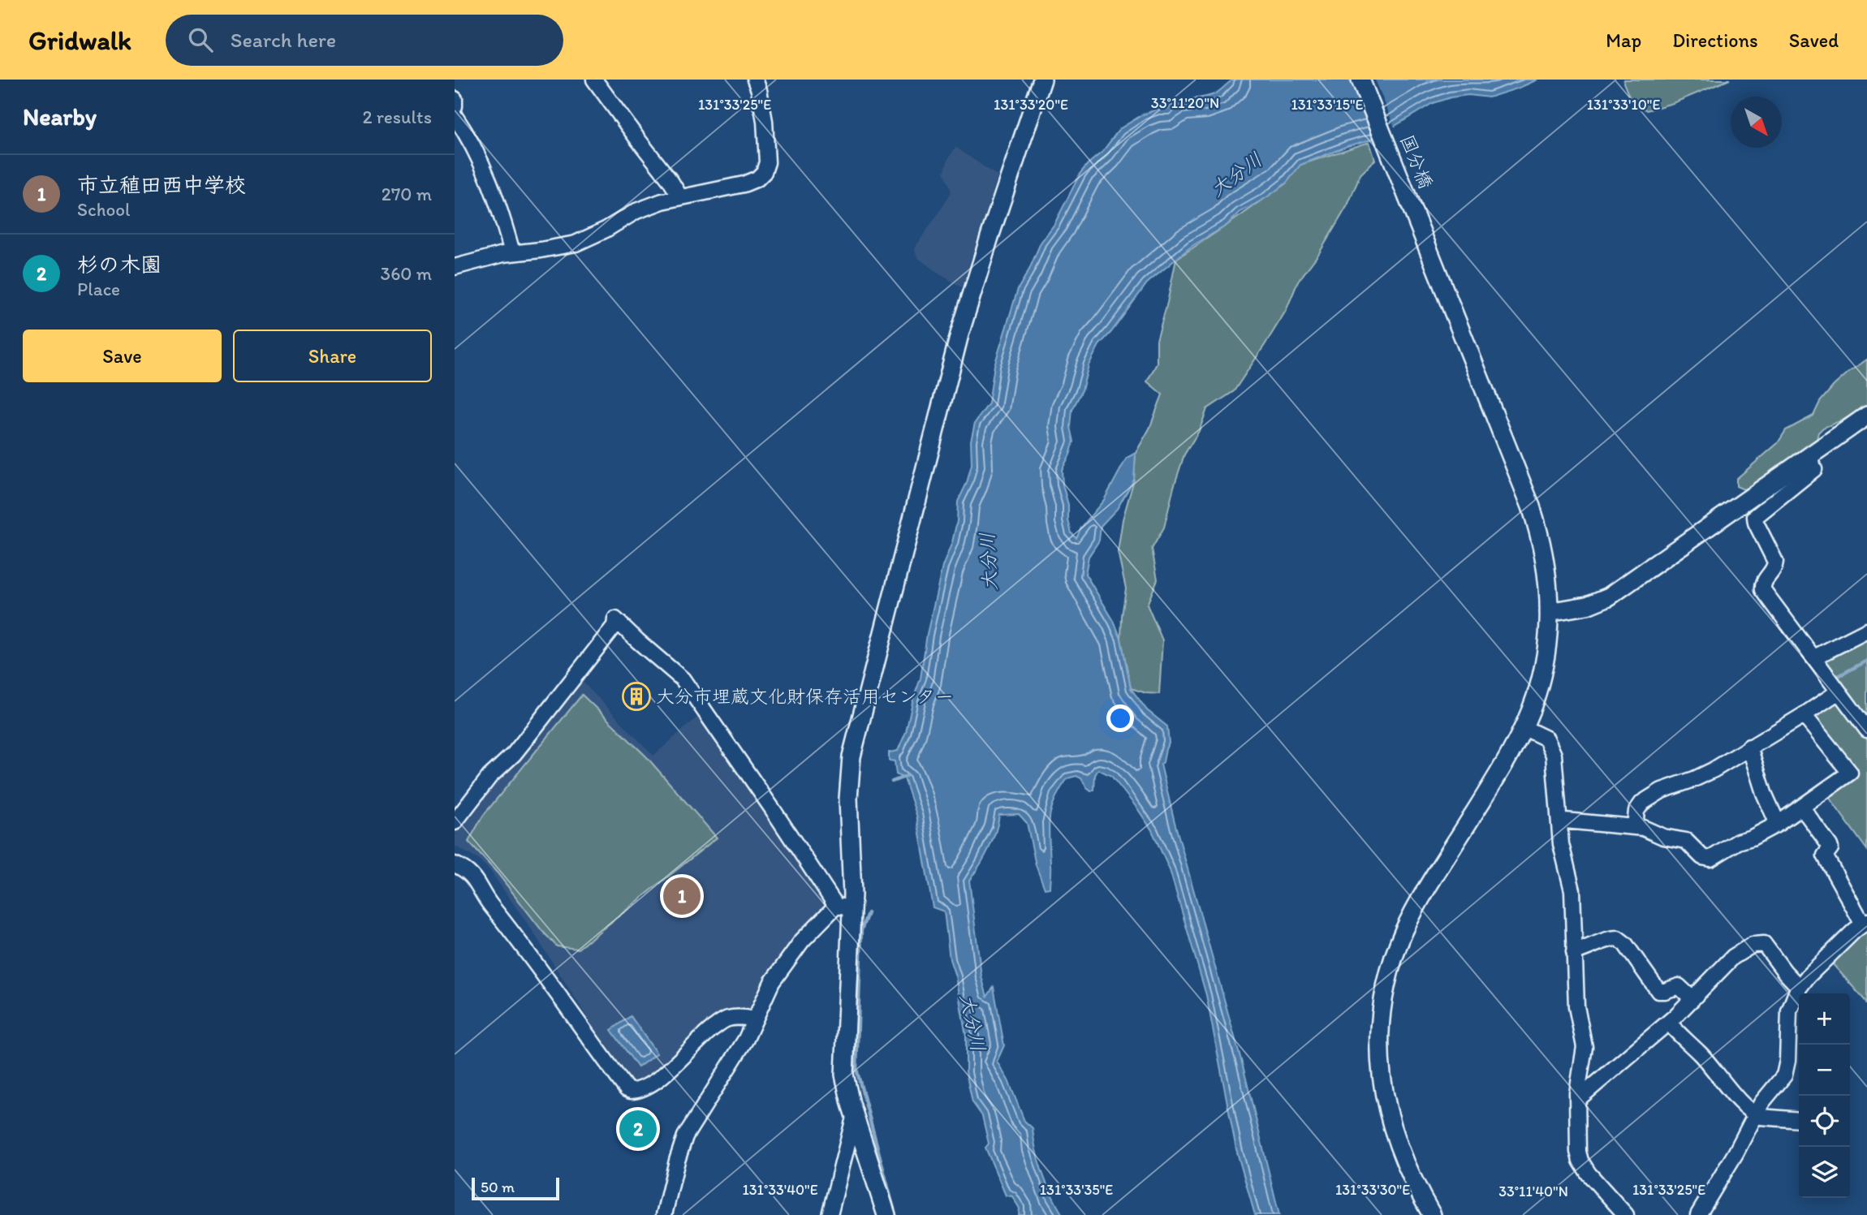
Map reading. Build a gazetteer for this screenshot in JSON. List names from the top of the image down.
{
  "streets": {
    "street": ["国分橋"]
  },
  "water": ["大分川"],
  "places": {
    "building": ["大分市埋蔵文化財保存活用センター"]
  },
  "scale_bar": "50 m",
  "north": "bottom right",
  "page": {
    "header": "Gridwalk",
    "search": "Search here",
    "nav": ["Map", "Directions", "Saved"],
    "heading": ["Nearby", "2 results"],
    "list": [
      {
        "mark": "1",
        "name": "市立稙田西中学校",
        "note": "School",
        "value": "270 m"
      },
      {
        "mark": "2",
        "name": "杉の木園",
        "note": "Place",
        "value": "360 m"
      }
    ],
    "buttons": ["Save", "Share"],
    "pins": ["1", "2"],
    "map_buttons": ["+", "−"],
    "scale": "50 m"
  },
  "coordinates": [
    "33°11'20\"N",
    "131°33'25\"E",
    "131°33'20\"E",
    "131°33'15\"E",
    "131°33'10\"E",
    "131°33'40\"E",
    "131°33'35\"E",
    "131°33'30\"E",
    "33°11'40\"N"
  ]
}
